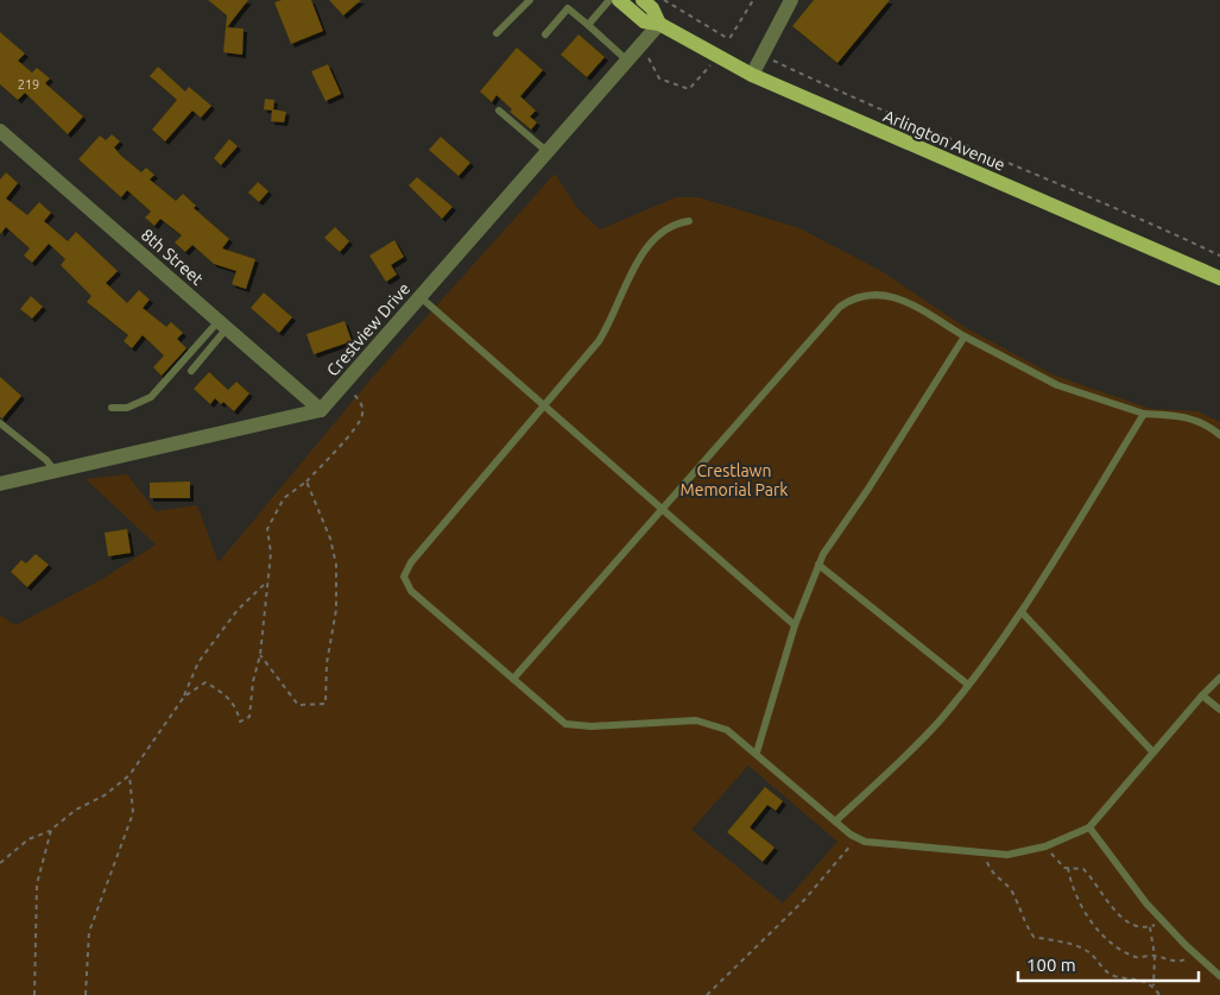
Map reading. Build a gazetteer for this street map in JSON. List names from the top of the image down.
{
  "streets": {
    "main road": ["Arlington Avenue"],
    "street": ["8th Street", "Crestview Drive"]
  },
  "crossings": [
    ["Arlington Avenue", "Crestview Drive"],
    ["8th Street", "Crestview Drive"]
  ],
  "parks": ["Crestlawn Memorial Park"],
  "house_numbers": ["219"],
  "scale_bar": "100 m"
}
